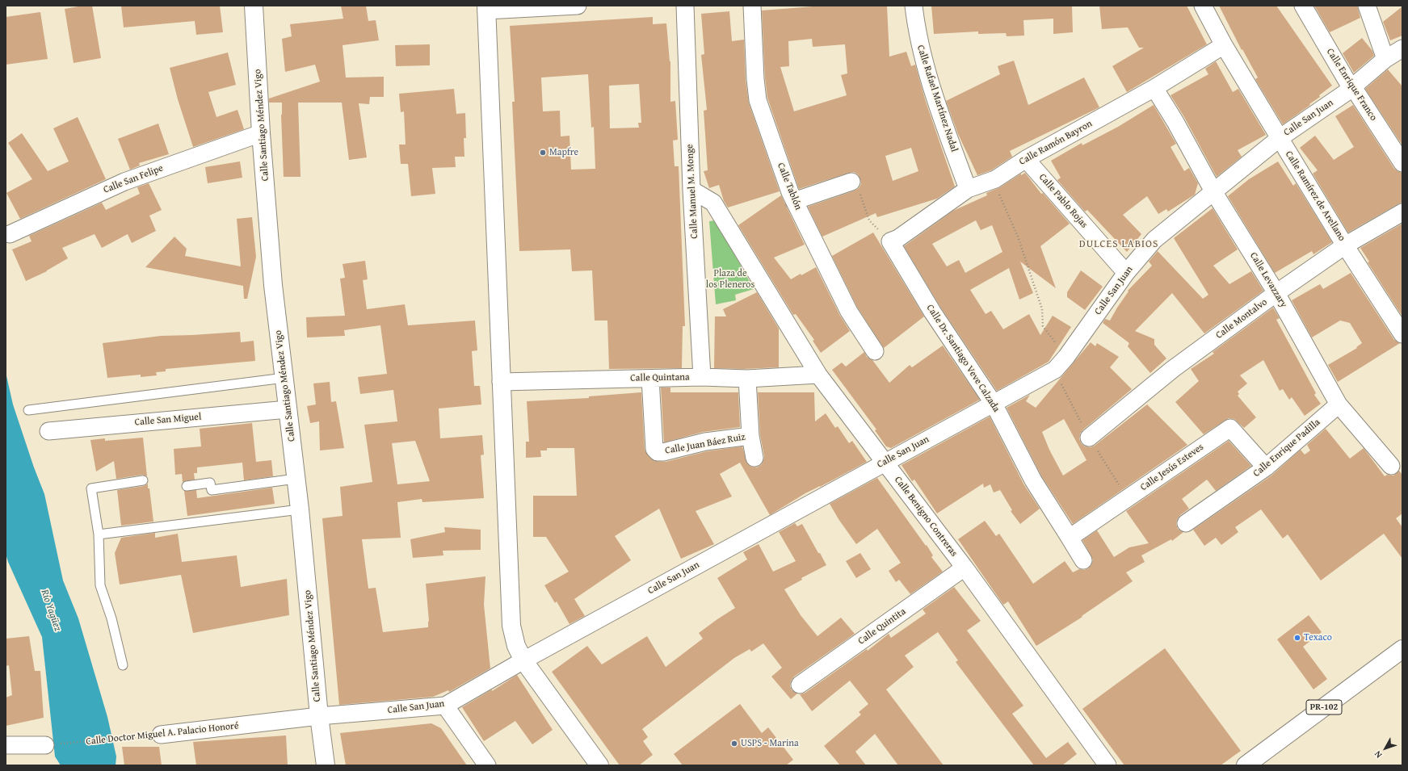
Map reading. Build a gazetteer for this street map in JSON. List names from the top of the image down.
{
  "streets": {
    "street": [
      "Calle Enrique Franco",
      "Calle Rafael Martínez Nadal",
      "Calle San Juan",
      "Calle Santiago Méndez Vigo",
      "Calle Ramón Bayron",
      "Calle San Felipe",
      "Calle Tablón",
      "Calle Manuel M. Monge",
      "Calle Ramírez de Arellano",
      "Calle Pablo Rojas",
      "Calle Levazzary",
      "Calle Montalvo",
      "Calle Dr. Santiago Veve Calzada",
      "Calle Quintana",
      "Calle San Miguel",
      "Calle Juan Báez Ruiz",
      "Calle Enrique Padilla",
      "Calle Jesús Esteves",
      "Calle Benigno Contreras",
      "Calle Quintita",
      "PR-102",
      "Calle Doctor Miguel A. Palacio Honoré"
    ]
  },
  "crossings": [
    ["Calle Enrique Franco", "Calle San Juan"],
    ["Calle Rafael Martínez Nadal", "Calle Ramón Bayron"],
    ["Calle San Juan", "Calle Santiago Méndez Vigo"],
    ["Calle San Juan", "Calle Ramírez de Arellano"],
    ["Calle San Juan", "Calle Pablo Rojas"],
    ["Calle San Juan", "Calle Levazzary"],
    ["Calle San Juan", "Calle Dr. Santiago Veve Calzada"],
    ["Calle San Juan", "Calle Benigno Contreras"],
    ["Calle San Juan", "Calle Doctor Miguel A. Palacio Honoré"],
    ["Calle Santiago Méndez Vigo", "Calle San Felipe"],
    ["Calle Santiago Méndez Vigo", "Calle San Miguel"],
    ["Calle Santiago Méndez Vigo", "Calle Doctor Miguel A. Palacio Honoré"],
    ["Calle Ramón Bayron", "Calle Ramírez de Arellano"],
    ["Calle Ramón Bayron", "Calle Pablo Rojas"],
    ["Calle Ramón Bayron", "Calle Levazzary"],
    ["Calle Ramón Bayron", "Calle Dr. Santiago Veve Calzada"],
    ["Calle Manuel M. Monge", "Calle Quintana"],
    ["Calle Manuel M. Monge", "Calle Benigno Contreras"],
    ["Calle Ramírez de Arellano", "Calle Montalvo"],
    ["Calle Levazzary", "Calle Montalvo"],
    ["Calle Levazzary", "Calle Enrique Padilla"],
    ["Calle Dr. Santiago Veve Calzada", "Calle Jesús Esteves"],
    ["Calle Quintana", "Calle Juan Báez Ruiz"],
    ["Calle Quintana", "Calle Benigno Contreras"],
    ["Calle Enrique Padilla", "Calle Jesús Esteves"],
    ["Calle Benigno Contreras", "Calle Quintita"]
  ],
  "districts": ["DULCES LABIOS"],
  "water": ["Río Yagüez"],
  "parks": ["Plaza de los Pleneros"],
  "places": ["Mapfre", "Texaco", "USPS - Marina"],
  "north": "bottom left"
}
